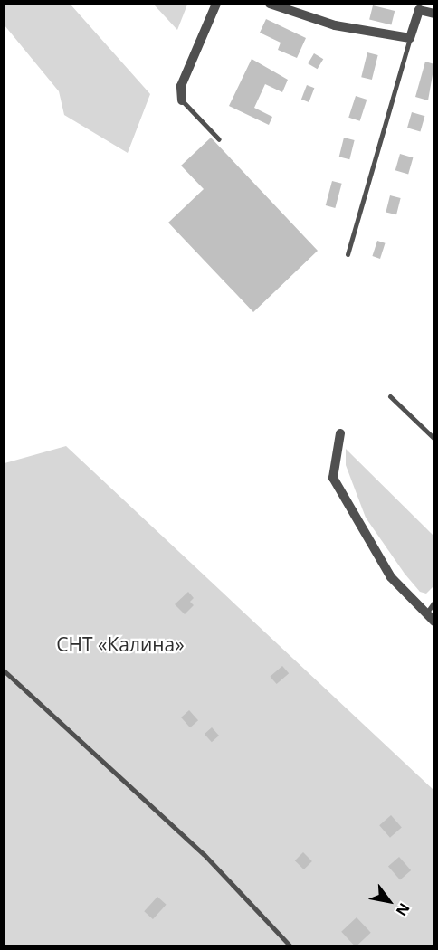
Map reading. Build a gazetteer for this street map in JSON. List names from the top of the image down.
{
  "parks": ["СНТ «Калина»"],
  "north": "bottom right"
}
